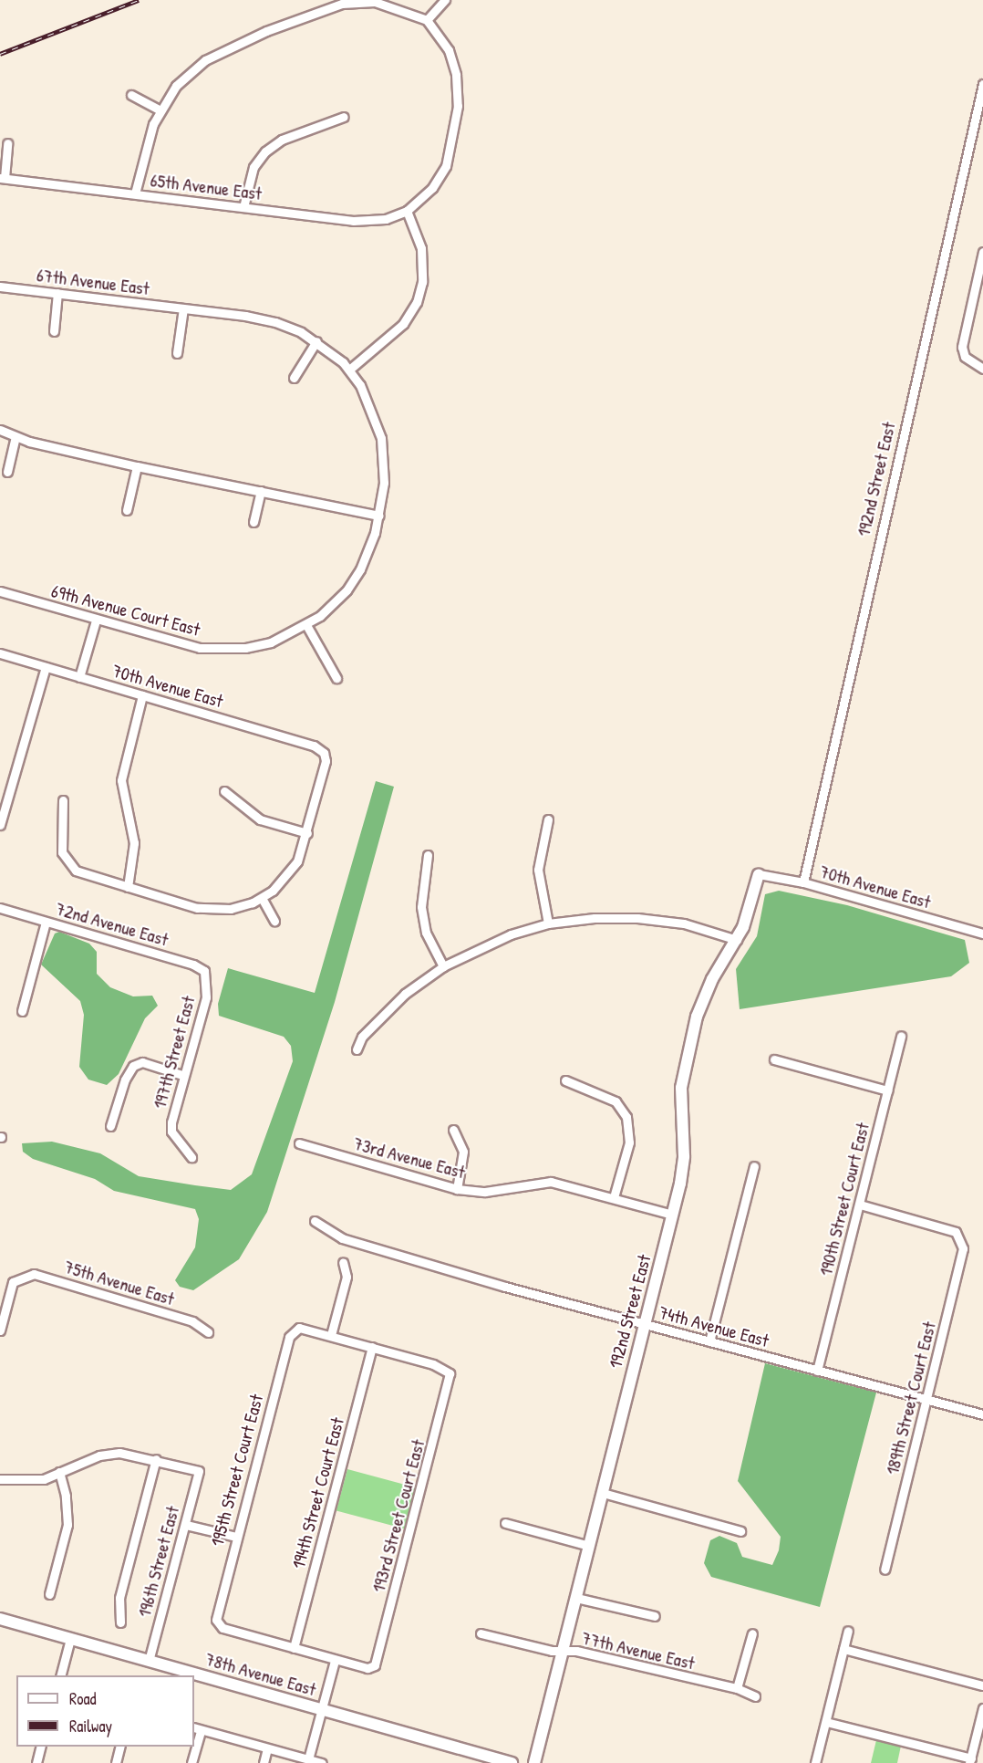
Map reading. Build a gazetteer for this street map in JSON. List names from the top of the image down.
{
  "streets": {
    "street": [
      "65th Avenue East",
      "67th Avenue East",
      "192nd Street East",
      "69th Avenue Court East",
      "70th Avenue East",
      "72nd Avenue East",
      "197th Street East",
      "73rd Avenue East",
      "190th Street Court East",
      "75th Avenue East",
      "74th Avenue East",
      "189th Street Court East",
      "195th Street Court East",
      "194th Street Court East",
      "193rd Street Court East",
      "196th Street East",
      "77th Avenue East",
      "78th Avenue East"
    ]
  },
  "crossings": [
    ["192nd Street East", "70th Avenue East"],
    ["192nd Street East", "73rd Avenue East"],
    ["192nd Street East", "74th Avenue East"],
    ["192nd Street East", "77th Avenue East"],
    ["72nd Avenue East", "197th Street East"],
    ["190th Street Court East", "74th Avenue East"],
    ["190th Street Court East", "189th Street Court East"],
    ["74th Avenue East", "189th Street Court East"],
    ["195th Street Court East", "194th Street Court East"],
    ["194th Street Court East", "193rd Street Court East"],
    ["196th Street East", "78th Avenue East"]
  ],
  "legend": ["Road", "Railway"]
}
